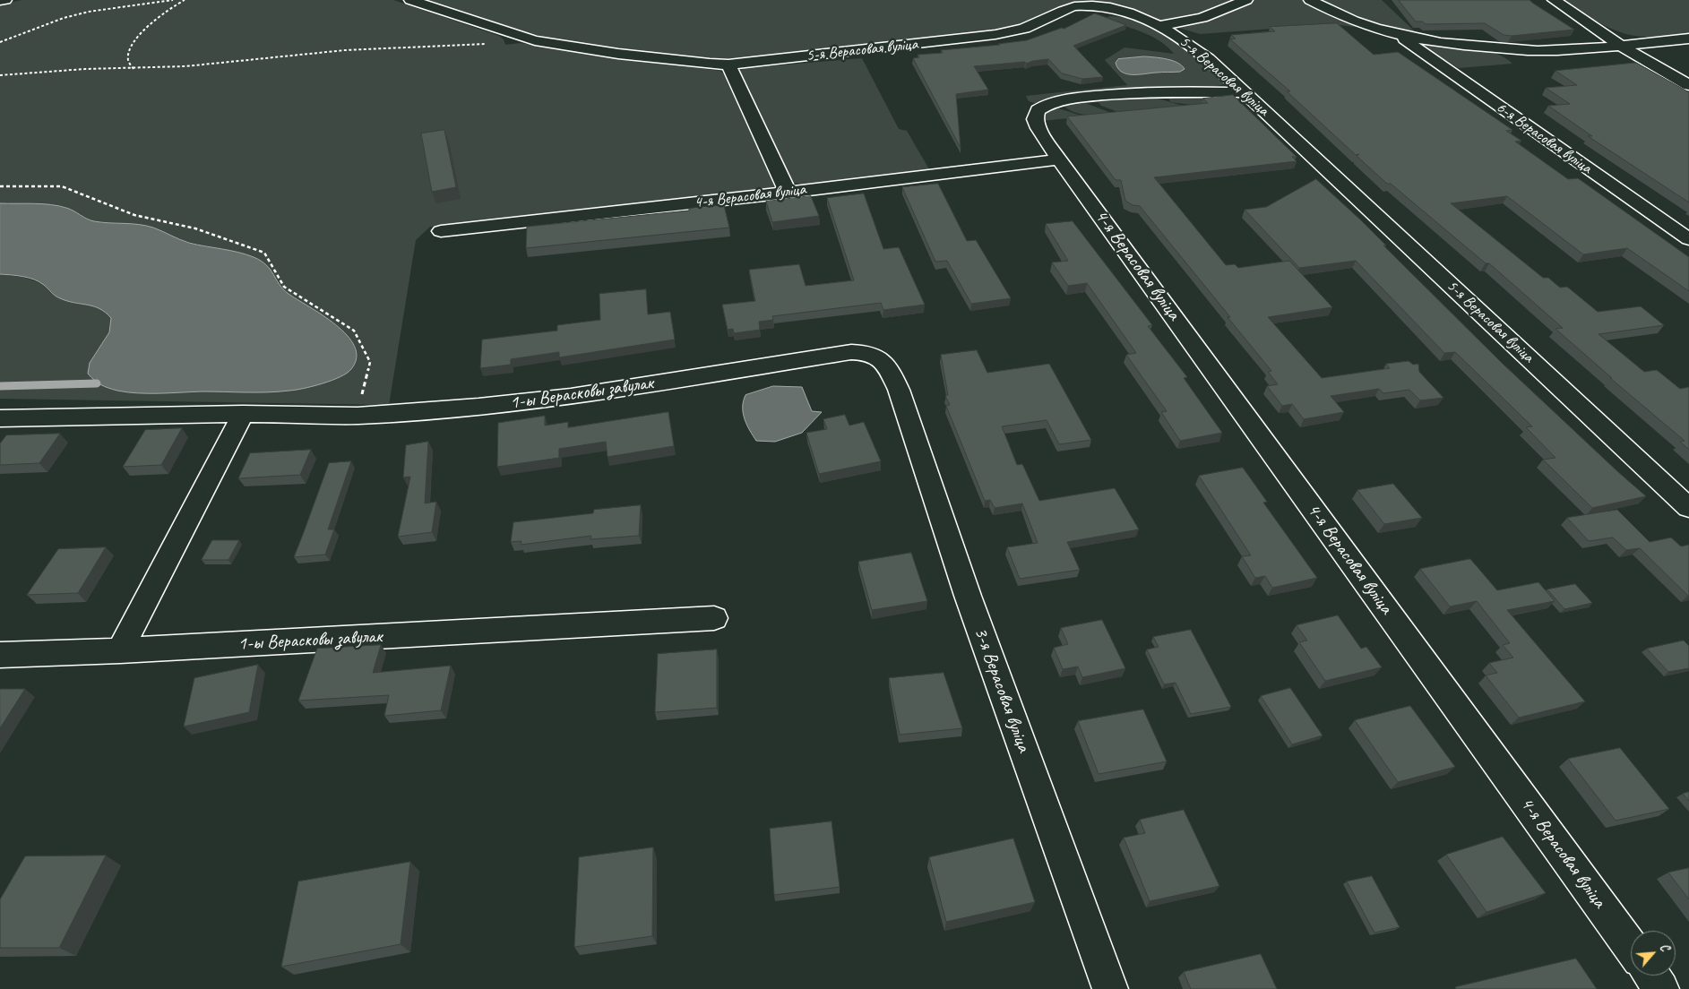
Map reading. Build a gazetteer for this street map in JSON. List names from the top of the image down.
{
  "streets": {
    "street": [
      "5-я Верасовая вуліца",
      "6-я Верасовая вуліца",
      "4-я Верасовая вуліца",
      "1-ы Верасковы завулак",
      "3-я Верасовая вуліца"
    ]
  },
  "crossings": [
    ["5-я Верасовая вуліца", "4-я Верасовая вуліца"],
    ["1-ы Верасковы завулак", "3-я Верасовая вуліца"]
  ],
  "north": "top right"
}
